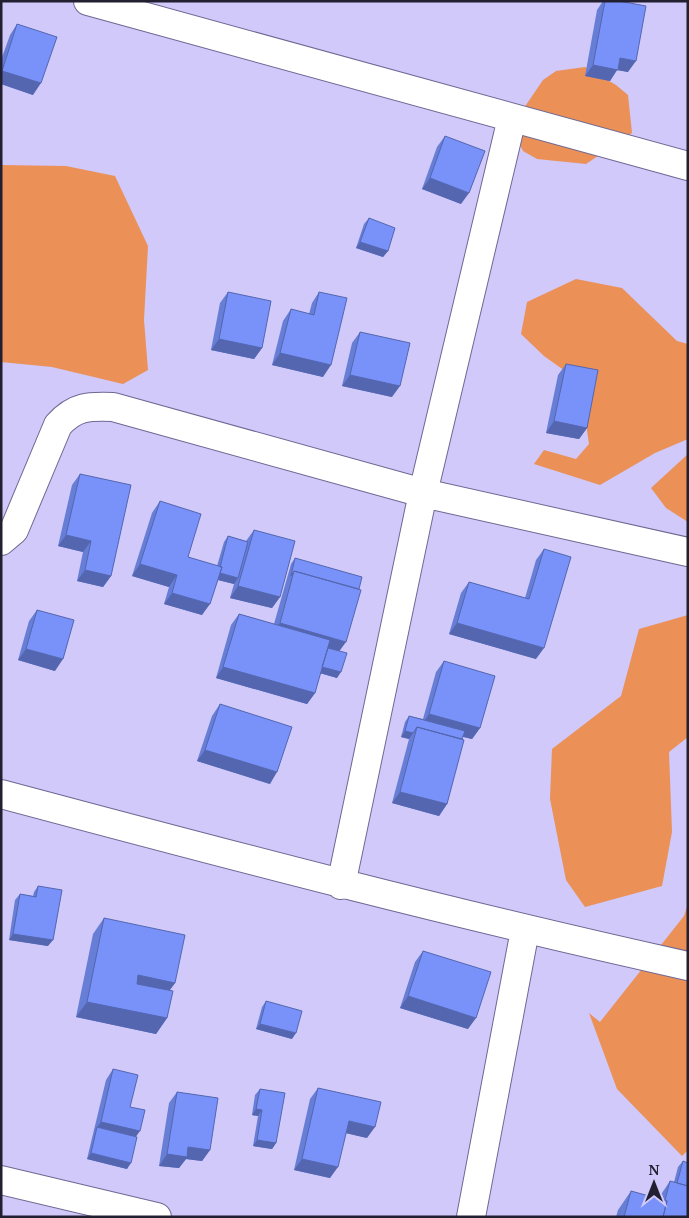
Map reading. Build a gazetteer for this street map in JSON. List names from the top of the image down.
{
  "north": "top"
}
